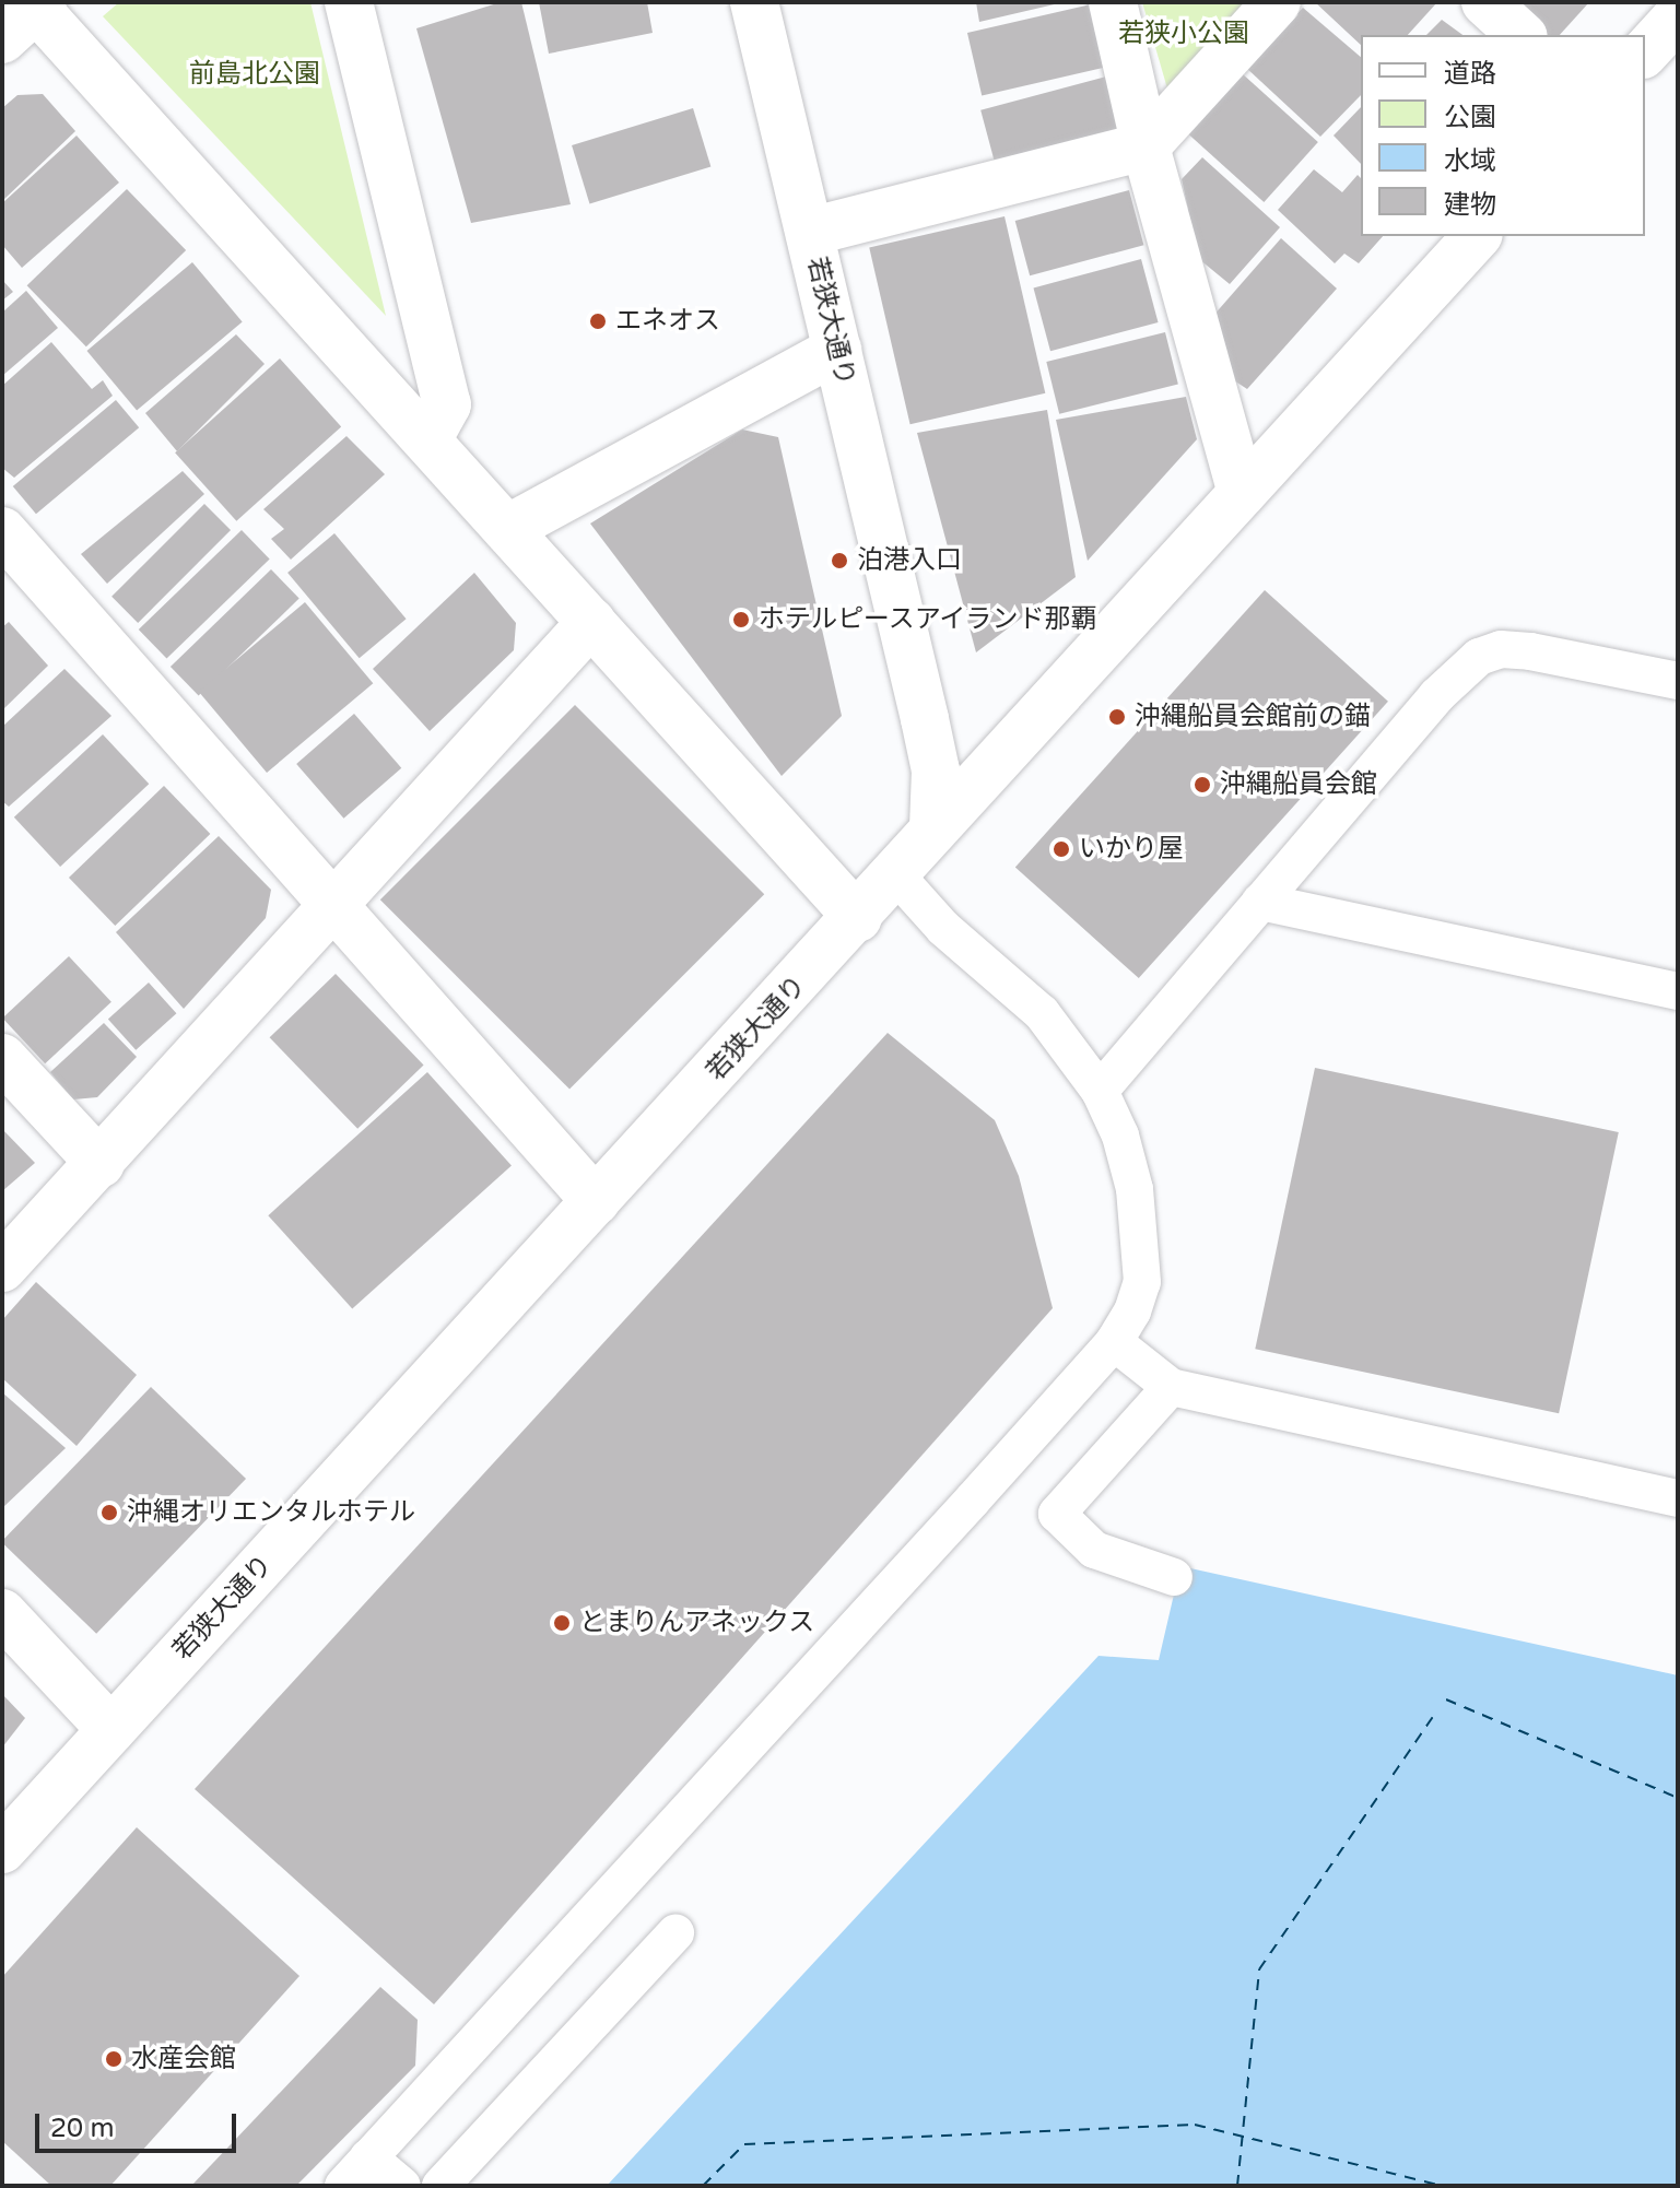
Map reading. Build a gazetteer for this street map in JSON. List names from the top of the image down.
{
  "streets": {
    "street": ["若狭大通り"]
  },
  "parks": ["若狭小公園", "前島北公園"],
  "places": [
    "エネオス",
    "泊港入口",
    "ホテルピースアイランド那覇",
    "沖縄船員会館前の錨",
    "沖縄船員会館",
    "いかり屋",
    "沖縄オリエンタルホテル",
    "とまりんアネックス",
    "水産会館"
  ],
  "legend": [
    "道路",
    "公園",
    "水域",
    "建物"
  ],
  "scale_bar": "20 m"
}
